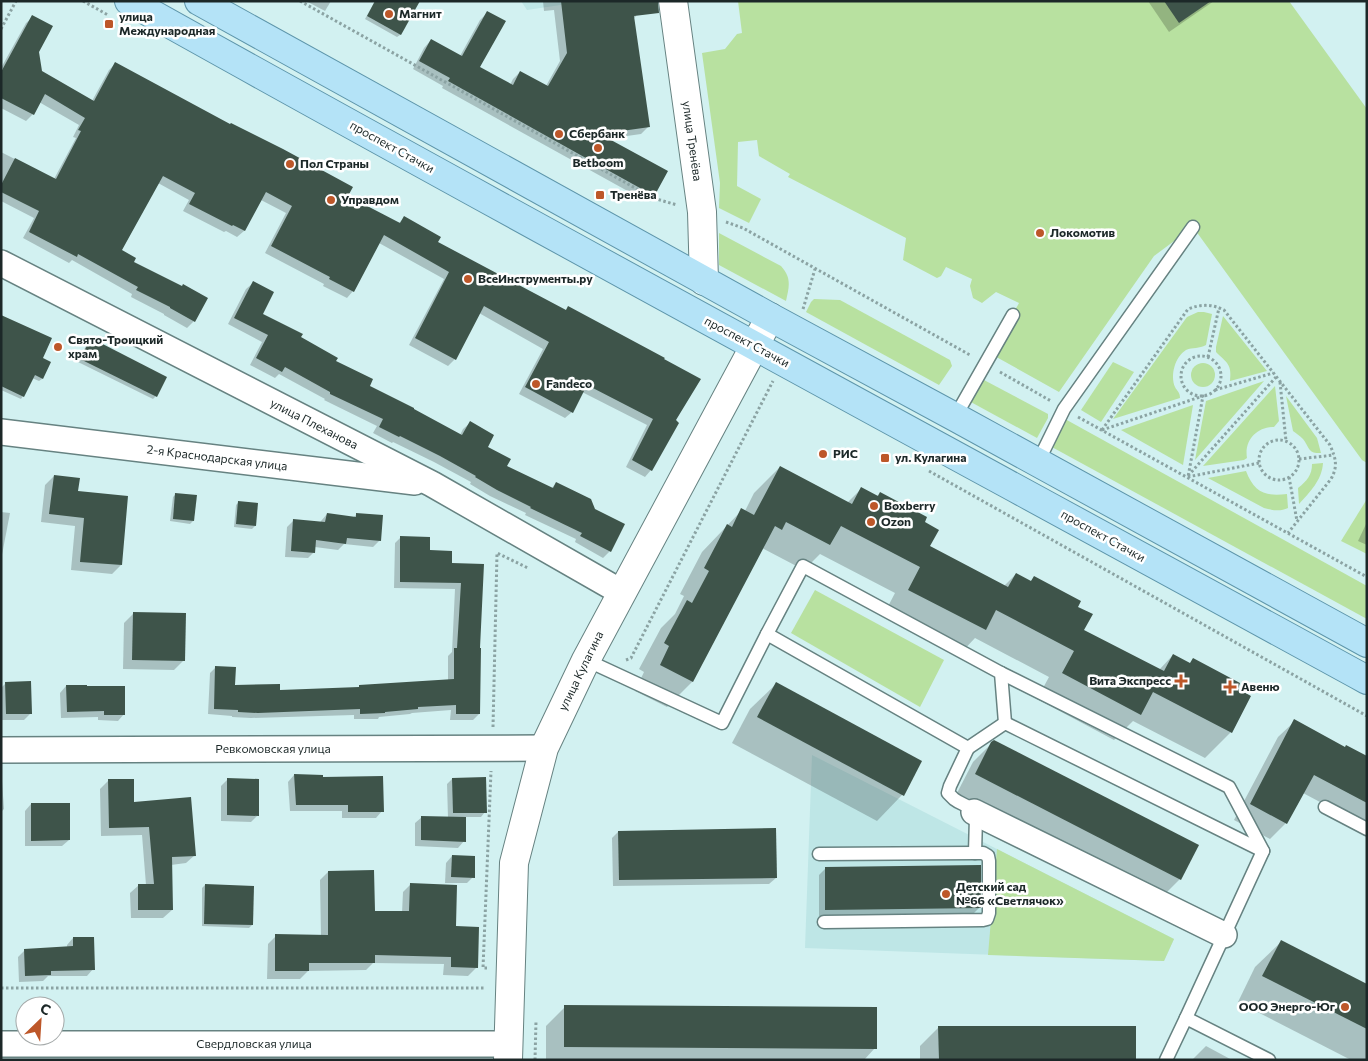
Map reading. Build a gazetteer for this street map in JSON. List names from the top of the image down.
{
  "streets": {
    "main road": ["проспект Стачки"],
    "street": [
      "улица Тренёва",
      "улица Плеханова",
      "2-я Краснодарская улица",
      "улица Кулагина",
      "Ревкомовская улица",
      "Свердловская улица"
    ]
  },
  "crossings": [
    ["проспект Стачки", "улица Кулагина"],
    ["улица Плеханова", "2-я Краснодарская улица"],
    ["улица Плеханова", "улица Кулагина"],
    ["улица Кулагина", "Ревкомовская улица"],
    ["улица Кулагина", "Свердловская улица"]
  ],
  "places": {
    "other": [
      "Магнит",
      "Сбербанк",
      "Betboom",
      "Пол Страны",
      "Управдом",
      "Локомотив",
      "ВсеИнструменты.ру",
      "Свято-Троицкий храм",
      "Fandeco",
      "РИС",
      "Boxberry",
      "Ozon",
      "Детский сад №66 «Светлячок»",
      "ООО Энерго-Юг"
    ],
    "transit": ["улица Международная", "Тренёва", "ул. Кулагина"],
    "health": ["Вита Экспресс", "Авеню"]
  },
  "north": "top right"
}
